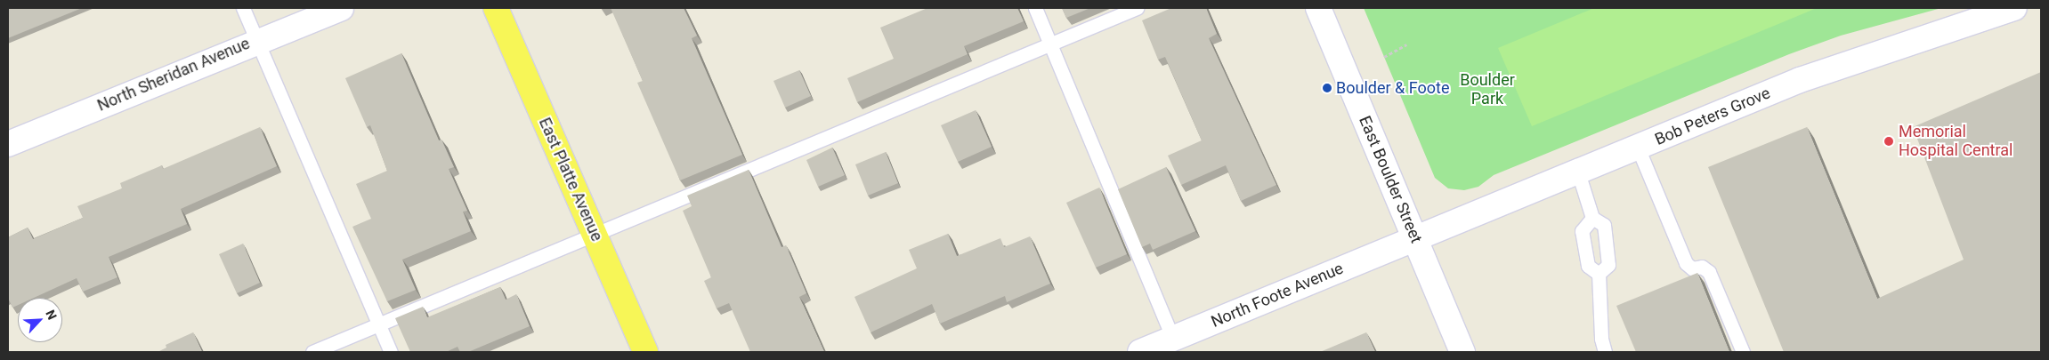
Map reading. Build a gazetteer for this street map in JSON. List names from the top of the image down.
{
  "streets": {
    "main road": ["East Platte Avenue"],
    "street": [
      "North Sheridan Avenue",
      "Bob Peters Grove",
      "East Boulder Street",
      "North Foote Avenue"
    ]
  },
  "crossings": [
    ["Bob Peters Grove", "East Boulder Street"],
    ["Bob Peters Grove", "North Foote Avenue"],
    ["East Boulder Street", "North Foote Avenue"]
  ],
  "parks": ["Boulder Park"],
  "places": ["Boulder & Foote", "Memorial Hospital Central"],
  "north": "top right"
}
